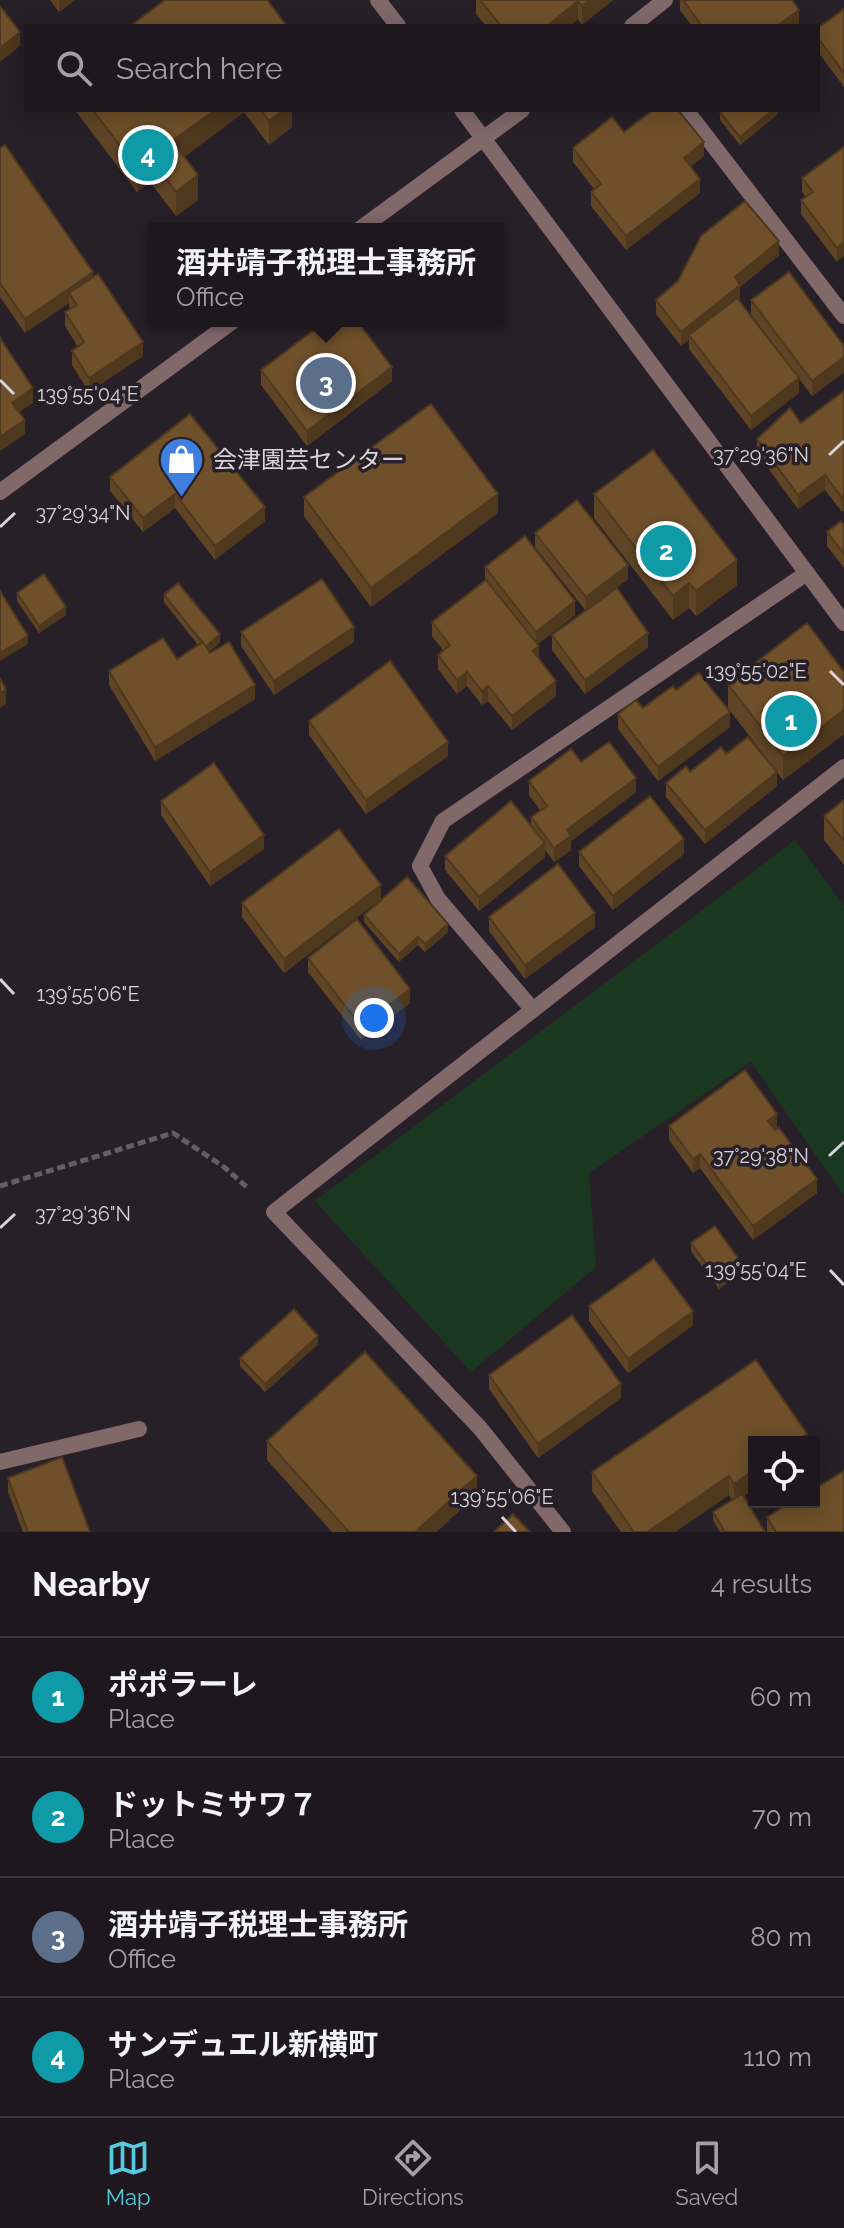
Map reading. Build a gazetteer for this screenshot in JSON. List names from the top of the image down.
{
  "places": {
    "shop": ["会津園芸センター"]
  },
  "page": {
    "search": "Search here",
    "pins": [
      "4",
      "3",
      "2",
      "1"
    ],
    "popup": ["酒井靖子税理士事務所", "Office"],
    "heading": ["Nearby", "4 results"],
    "list": [
      {
        "mark": "1",
        "name": "ポポラーレ",
        "note": "Place",
        "value": "60 m"
      },
      {
        "mark": "2",
        "name": "ドットミサワ７",
        "note": "Place",
        "value": "70 m"
      },
      {
        "mark": "3",
        "name": "酒井靖子税理士事務所",
        "note": "Office",
        "value": "80 m"
      },
      {
        "mark": "4",
        "name": "サンデュエル新横町",
        "note": "Place",
        "value": "110 m"
      }
    ],
    "nav": ["Map", "Directions", "Saved"]
  },
  "coordinates": [
    "139°55'04\"E",
    "37°29'36\"N",
    "37°29'34\"N",
    "139°55'02\"E",
    "139°55'06\"E",
    "37°29'38\"N"
  ]
}
